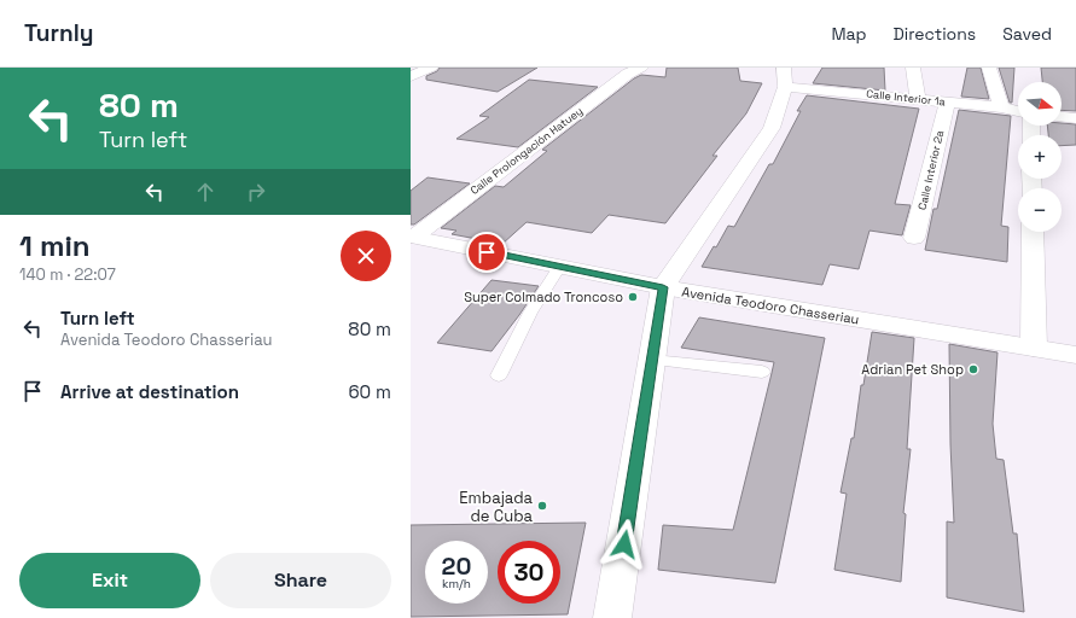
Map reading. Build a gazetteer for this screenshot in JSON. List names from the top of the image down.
{
  "streets": {
    "street": [
      "Calle Interior 1a",
      "Calle Prolongación Hatuey",
      "Calle Interior 2a",
      "Avenida Teodoro Chasseriau"
    ]
  },
  "crossings": [
    ["Calle Interior 1a", "Calle Interior 2a"],
    ["Calle Prolongación Hatuey", "Avenida Teodoro Chasseriau"]
  ],
  "places": ["Super Colmado Troncoso", "Adrian Pet Shop", "Embajada de Cuba"],
  "north": "right",
  "page": {
    "header": "Turnly",
    "nav": ["Map", "Directions", "Saved"],
    "turn": ["80 m", "Turn left"],
    "map_buttons": ["+", "−"],
    "heading": ["1 min", "140 m · 22:07"],
    "list": [
      {
        "name": "Turn left",
        "note": "Avenida Teodoro Chasseriau",
        "value": "80 m"
      },
      {
        "name": "Arrive at destination",
        "value": "60 m"
      }
    ],
    "speed": "20 km/h",
    "limit": "30",
    "buttons": ["Exit", "Share"]
  }
}
